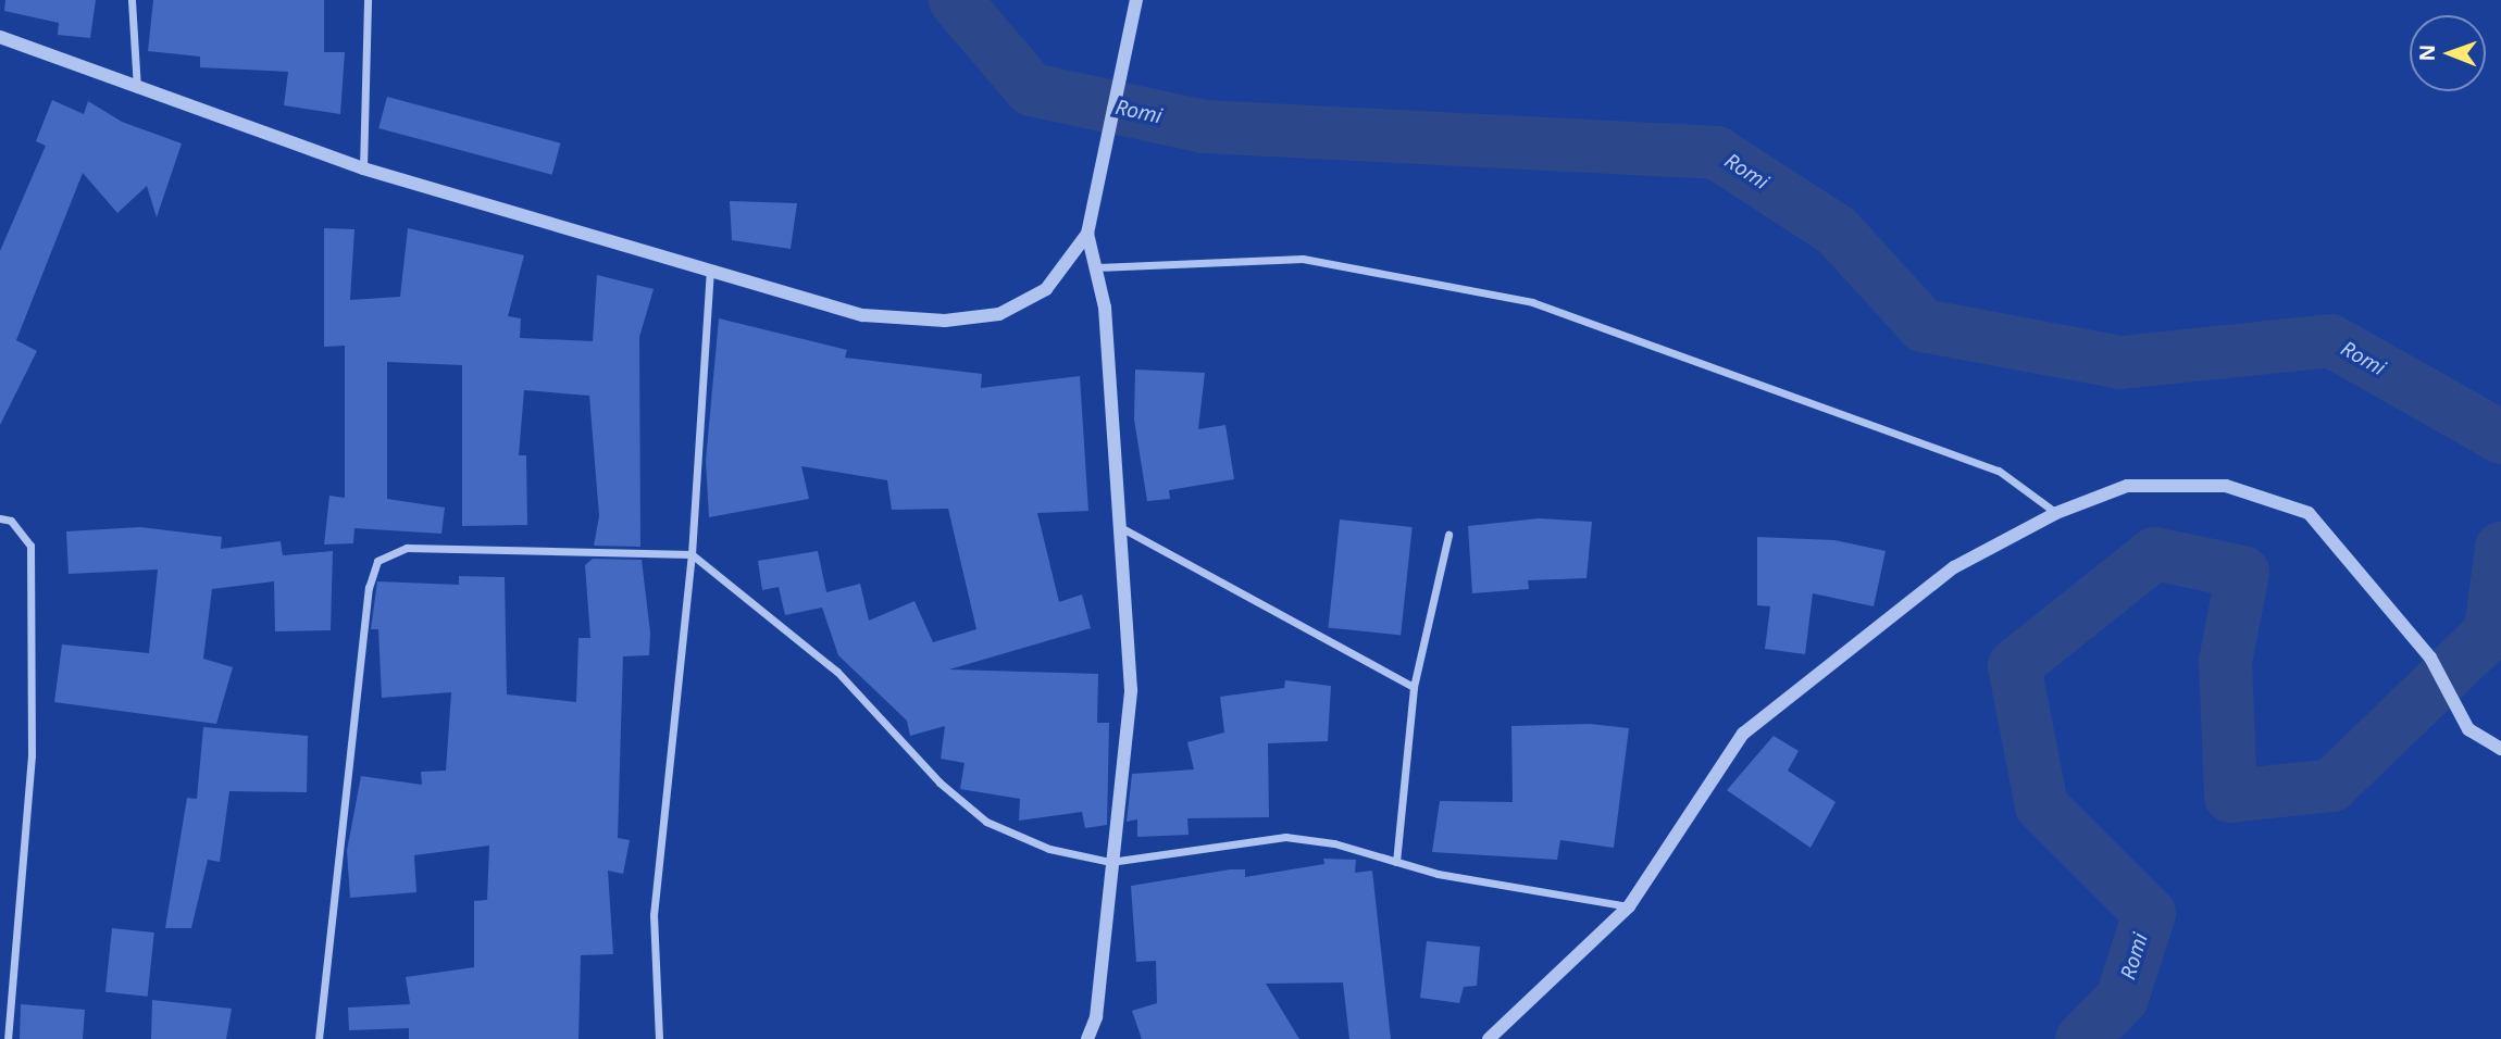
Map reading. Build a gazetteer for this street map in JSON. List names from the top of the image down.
{
  "water": ["Romi"],
  "north": "left"
}
